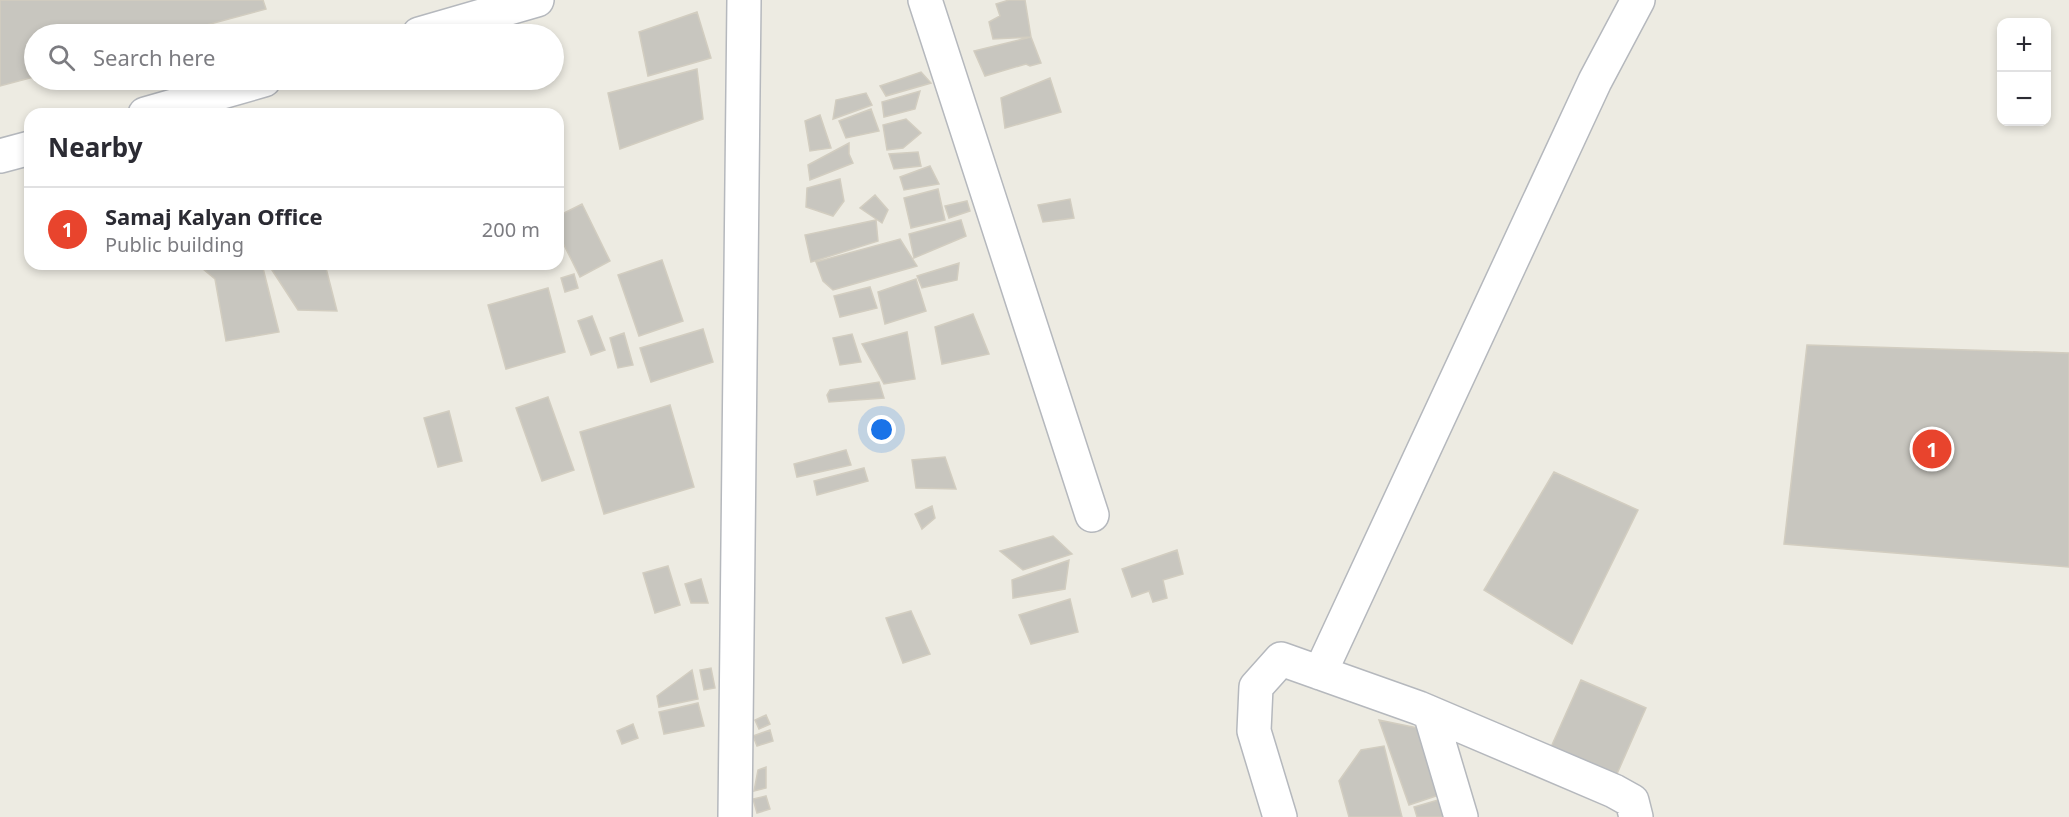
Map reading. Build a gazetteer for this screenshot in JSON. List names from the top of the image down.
{
  "page": {
    "map_buttons": ["+", "−"],
    "search": "Search here",
    "heading": "Nearby",
    "list": [
      {
        "mark": "1",
        "name": "Samaj Kalyan Office",
        "note": "Public building",
        "value": "200 m"
      }
    ],
    "pins": "1"
  }
}
